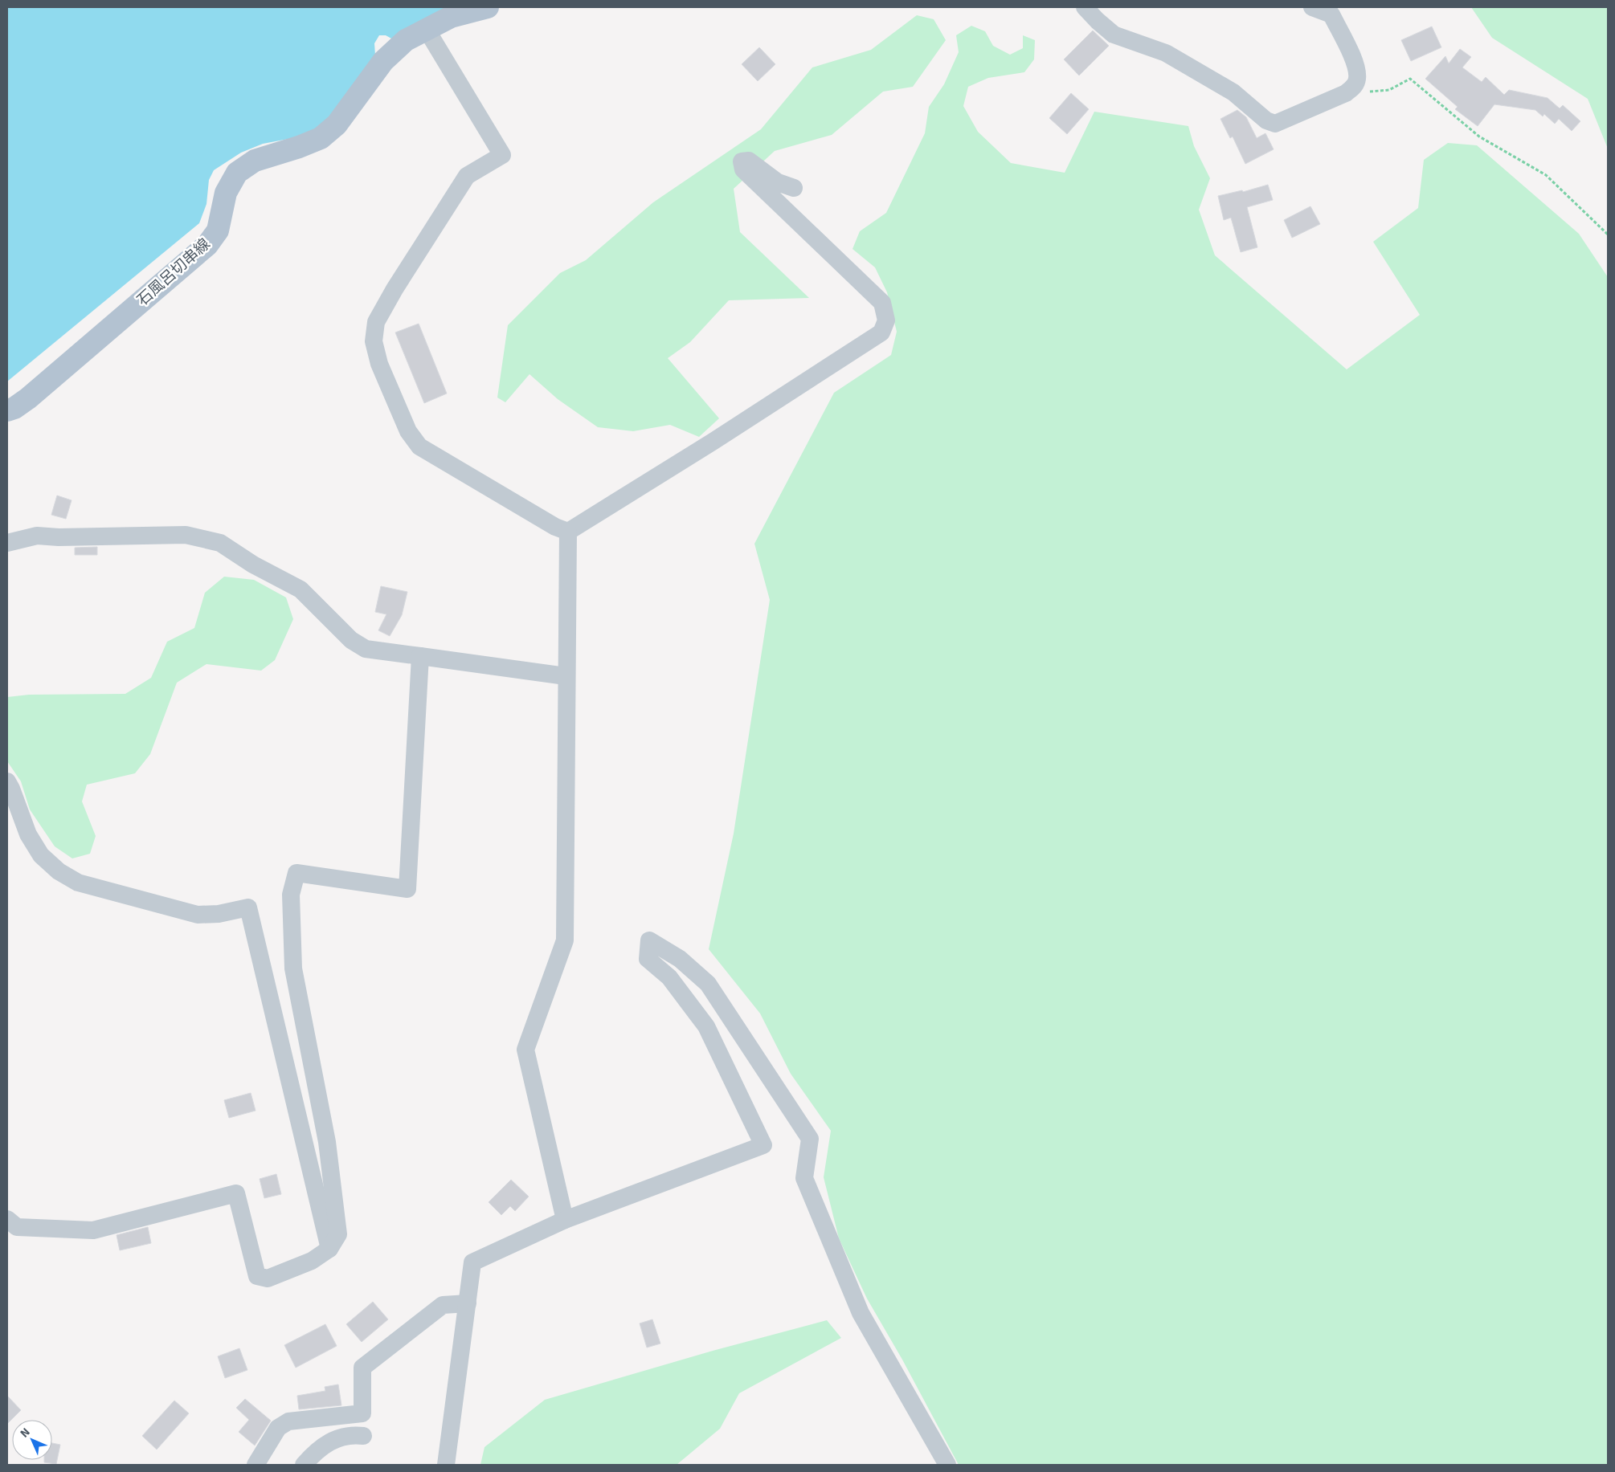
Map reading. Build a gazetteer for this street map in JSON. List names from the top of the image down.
{
  "streets": {
    "main road": ["石風呂切串線"]
  },
  "north": "top left"
}
